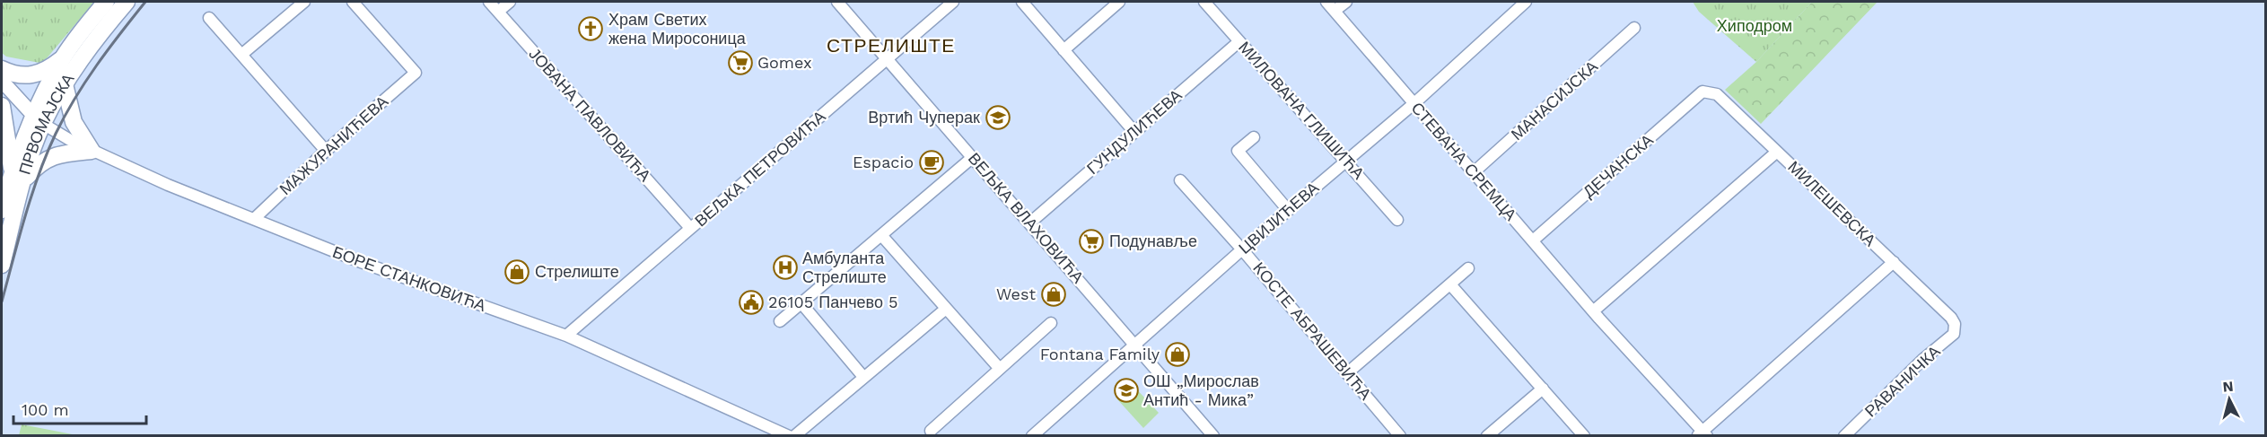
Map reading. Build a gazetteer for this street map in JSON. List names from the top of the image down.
{
  "streets": {
    "main road": ["ПРВОМАЈСКА"],
    "street": [
      "МАНАСИЈСКА",
      "МИЛОВАНА ГЛИШИЋА",
      "ЈОВАНА ПАВЛОВИЋА",
      "ГУНДУЛИЋЕВА",
      "МАЖУРАНИЋЕВА",
      "СТЕВАНА СРЕМЦА",
      "ДЕЧАНСКА",
      "ВЕЉКА ПЕТРОВИЋА",
      "МИЛЕШЕВСКА",
      "ВЕЉКА ВЛАХОВИЋА",
      "ЦВИЈИЋЕВА",
      "БОРЕ СТАНКОВИЋА",
      "КОСТЕ АБРАШЕВИЋА",
      "РАВАНИЧКА"
    ]
  },
  "crossings": [
    ["МАНАСИЈСКА", "СТЕВАНА СРЕМЦА"],
    ["МИЛОВАНА ГЛИШИЋА", "ГУНДУЛИЋЕВА"],
    ["МИЛОВАНА ГЛИШИЋА", "ЦВИЈИЋЕВА"],
    ["ЈОВАНА ПАВЛОВИЋА", "ВЕЉКА ПЕТРОВИЋА"],
    ["ПРВОМАЈСКА", "БОРЕ СТАНКОВИЋА"],
    ["ГУНДУЛИЋЕВА", "ВЕЉКА ВЛАХОВИЋА"],
    ["МАЖУРАНИЋЕВА", "БОРЕ СТАНКОВИЋА"],
    ["СТЕВАНА СРЕМЦА", "ДЕЧАНСКА"],
    ["СТЕВАНА СРЕМЦА", "ЦВИЈИЋЕВА"],
    ["ДЕЧАНСКА", "МИЛЕШЕВСКА"],
    ["ВЕЉКА ПЕТРОВИЋА", "ВЕЉКА ВЛАХОВИЋА"],
    ["ВЕЉКА ПЕТРОВИЋА", "БОРЕ СТАНКОВИЋА"],
    ["МИЛЕШЕВСКА", "РАВАНИЧКА"],
    ["ВЕЉКА ВЛАХОВИЋА", "ЦВИЈИЋЕВА"],
    ["ЦВИЈИЋЕВА", "КОСТЕ АБРАШЕВИЋА"]
  ],
  "districts": ["СТРЕЛИШТЕ"],
  "parks": ["Хиподром"],
  "places": {
    "church": ["Храм Светих жена Миросоница"],
    "supermarket": ["Gomex", "Подунавље"],
    "school or university": ["Вртић Чуперак", "ОШ „Мирослав Антић - Мика”"],
    "cafe": ["Espacio"],
    "hospital": ["Амбуланта Стрелиште"],
    "shop": ["Стрелиште", "West", "Fontana Family"],
    "public building": ["26105 Панчево 5"]
  },
  "scale_bar": "100 m",
  "north": "top"
}
